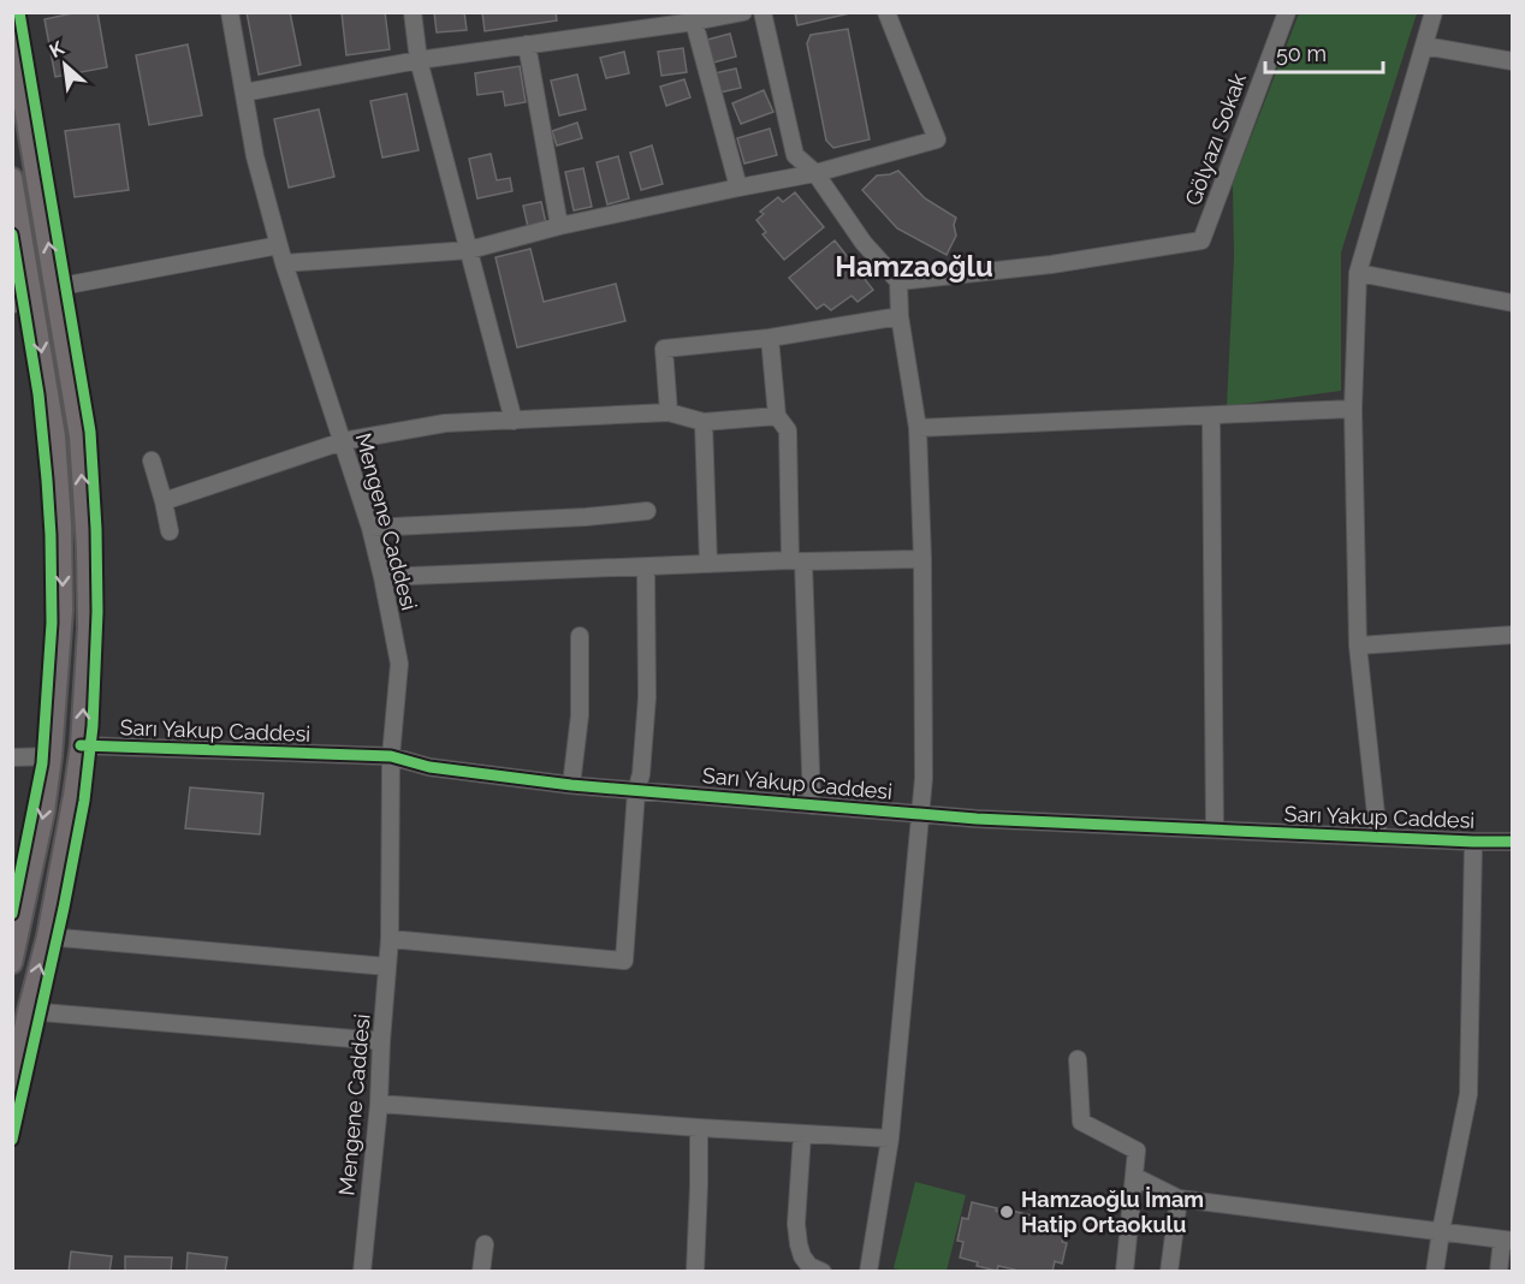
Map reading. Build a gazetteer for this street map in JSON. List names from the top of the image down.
{
  "streets": {
    "street": ["Gölyazı Sokak", "Mengene Caddesi", "Sarı Yakup Caddesi"]
  },
  "crossings": [
    ["Mengene Caddesi", "Sarı Yakup Caddesi"]
  ],
  "districts": ["Hamzaoğlu"],
  "places": ["Hamzaoğlu İmam Hatip Ortaokulu"],
  "scale_bar": "50 m",
  "north": "top left"
}
